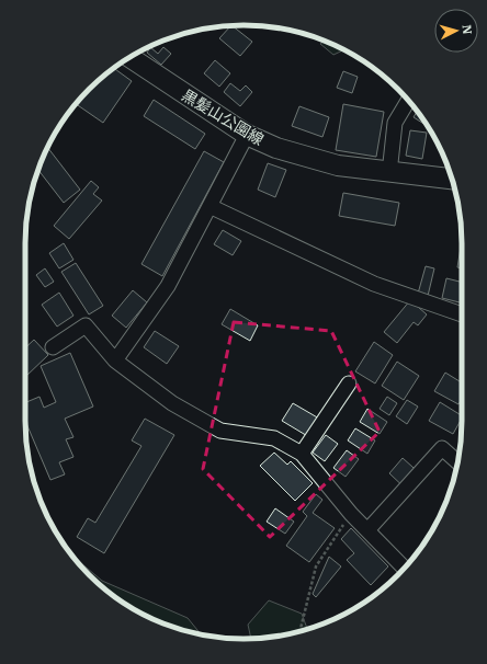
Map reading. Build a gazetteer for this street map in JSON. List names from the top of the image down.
{
  "streets": {
    "main road": ["黒髪山公園線"]
  },
  "north": "right"
}
